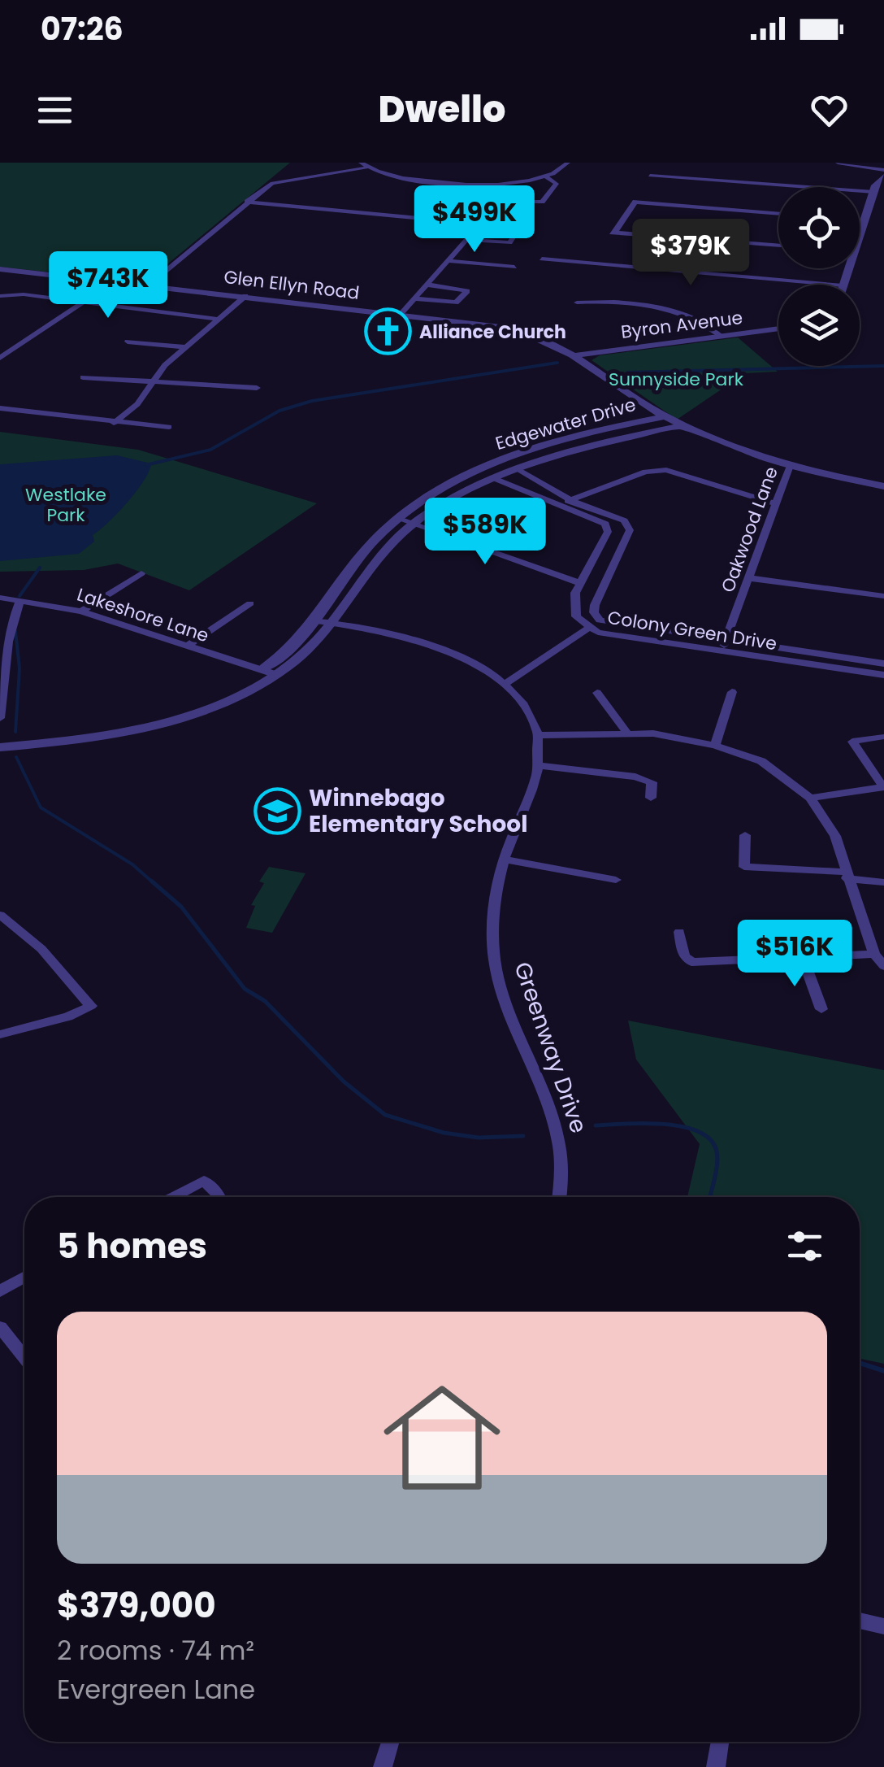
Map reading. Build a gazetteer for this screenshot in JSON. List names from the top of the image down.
{
  "streets": {
    "street": [
      "Glen Ellyn Road",
      "Byron Avenue",
      "Edgewater Drive",
      "Oakwood Lane",
      "Lakeshore Lane",
      "Colony Green Drive",
      "Greenway Drive"
    ]
  },
  "crossings": [
    ["Glen Ellyn Road", "Byron Avenue"],
    ["Glen Ellyn Road", "Edgewater Drive"],
    ["Glen Ellyn Road", "Oakwood Lane"],
    ["Edgewater Drive", "Lakeshore Lane"],
    ["Edgewater Drive", "Colony Green Drive"],
    ["Edgewater Drive", "Greenway Drive"],
    ["Oakwood Lane", "Colony Green Drive"]
  ],
  "parks": ["Sunnyside Park", "Westlake Park"],
  "places": {
    "church": ["Alliance Church"],
    "school or university": ["Winnebago Elementary School"]
  },
  "page": {
    "status": "07:26",
    "header": "Dwello",
    "price": [
      "$499K",
      "$379K",
      "$743K",
      "$589K",
      "$516K"
    ],
    "heading": "5 homes",
    "list": [
      {
        "name": "$379,000",
        "note": "2 rooms · 74 m² · Evergreen Lane"
      }
    ]
  }
}
